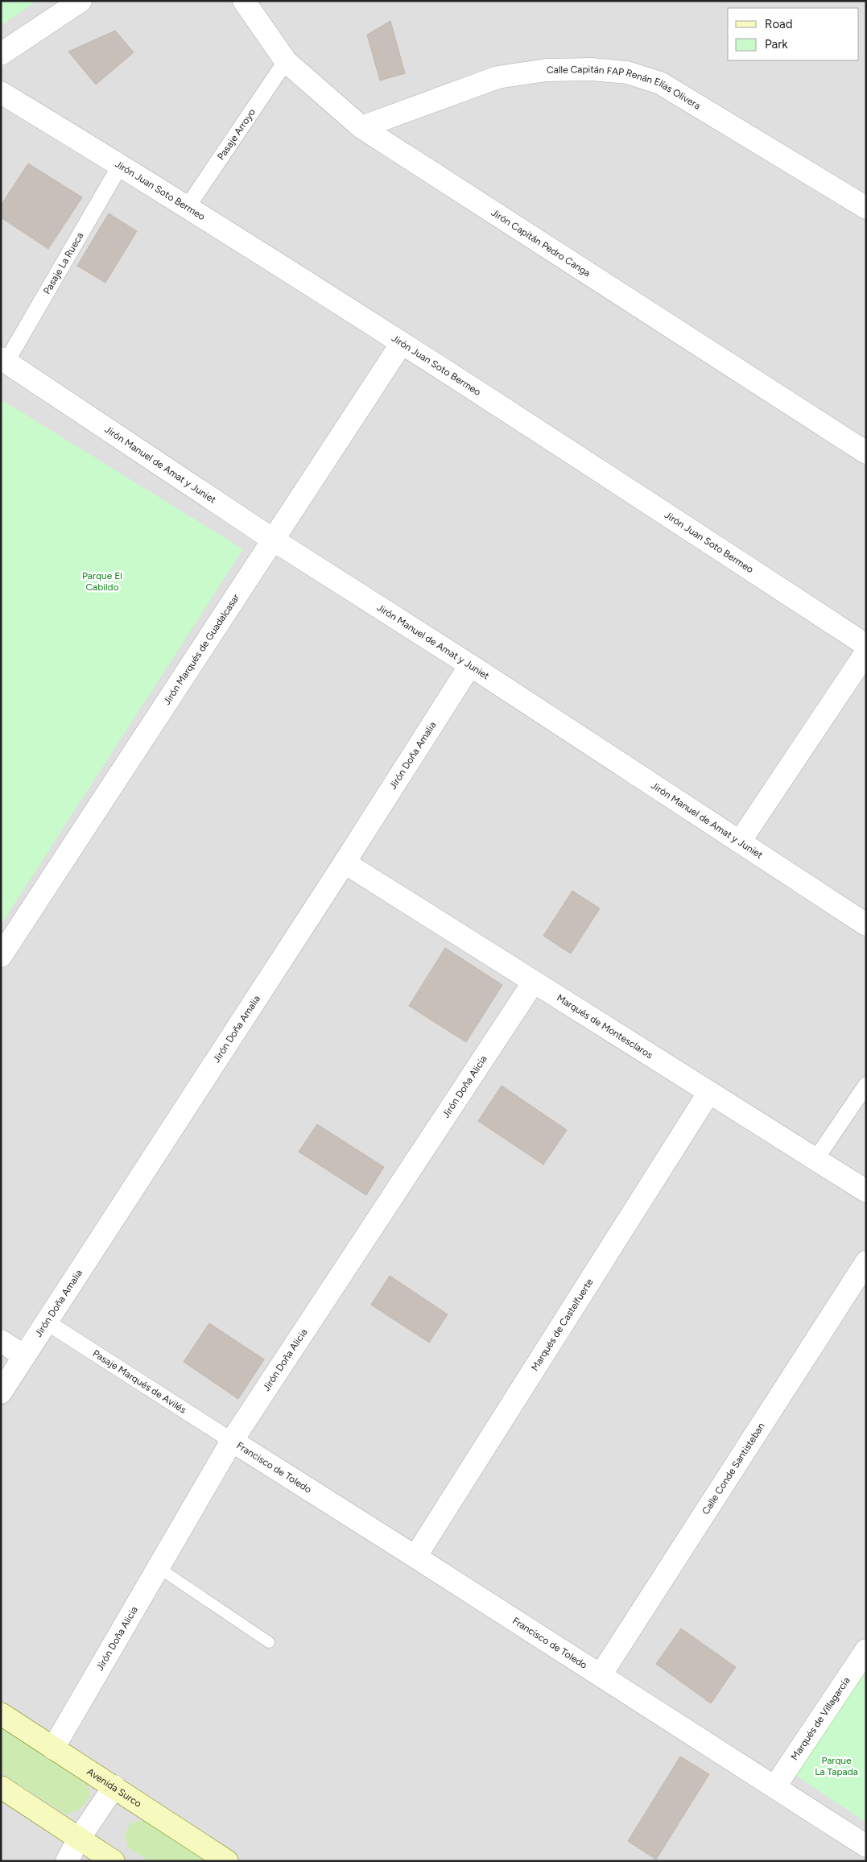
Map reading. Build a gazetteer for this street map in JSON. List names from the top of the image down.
{
  "streets": {
    "main road": ["Avenida Surco"],
    "street": [
      "Calle Capitán FAP Renán Elías Olivera",
      "Pasaje Arroyo",
      "Jirón Juan Soto Bermeo",
      "Jirón Capitán Pedro Canga",
      "Pasaje La Rueca",
      "Jirón Manuel de Amat y Juniet",
      "Jirón Marqués de Guadalcasar",
      "Jirón Doña Amalia",
      "Marqués de Montesclaros",
      "Jirón Doña Alicia",
      "Marqués de Castelfuerte",
      "Pasaje Marqués de Avilés",
      "Francisco de Toledo",
      "Calle Conde Santisteban",
      "Marqués de Villagarcía"
    ]
  },
  "crossings": [
    ["Calle Capitán FAP Renán Elías Olivera", "Jirón Capitán Pedro Canga"],
    ["Pasaje Arroyo", "Jirón Juan Soto Bermeo"],
    ["Pasaje Arroyo", "Jirón Capitán Pedro Canga"],
    ["Jirón Juan Soto Bermeo", "Pasaje La Rueca"],
    ["Jirón Juan Soto Bermeo", "Jirón Marqués de Guadalcasar"],
    ["Pasaje La Rueca", "Jirón Manuel de Amat y Juniet"],
    ["Jirón Manuel de Amat y Juniet", "Jirón Marqués de Guadalcasar"],
    ["Jirón Manuel de Amat y Juniet", "Jirón Doña Amalia"],
    ["Jirón Doña Amalia", "Marqués de Montesclaros"],
    ["Jirón Doña Amalia", "Pasaje Marqués de Avilés"],
    ["Marqués de Montesclaros", "Jirón Doña Alicia"],
    ["Marqués de Montesclaros", "Marqués de Castelfuerte"],
    ["Jirón Doña Alicia", "Pasaje Marqués de Avilés"],
    ["Jirón Doña Alicia", "Francisco de Toledo"],
    ["Jirón Doña Alicia", "Avenida Surco"],
    ["Marqués de Castelfuerte", "Francisco de Toledo"],
    ["Pasaje Marqués de Avilés", "Francisco de Toledo"],
    ["Francisco de Toledo", "Calle Conde Santisteban"],
    ["Francisco de Toledo", "Marqués de Villagarcía"]
  ],
  "parks": ["Parque El Cabildo", "Parque La Tapada"],
  "legend": ["Road", "Park"]
}
